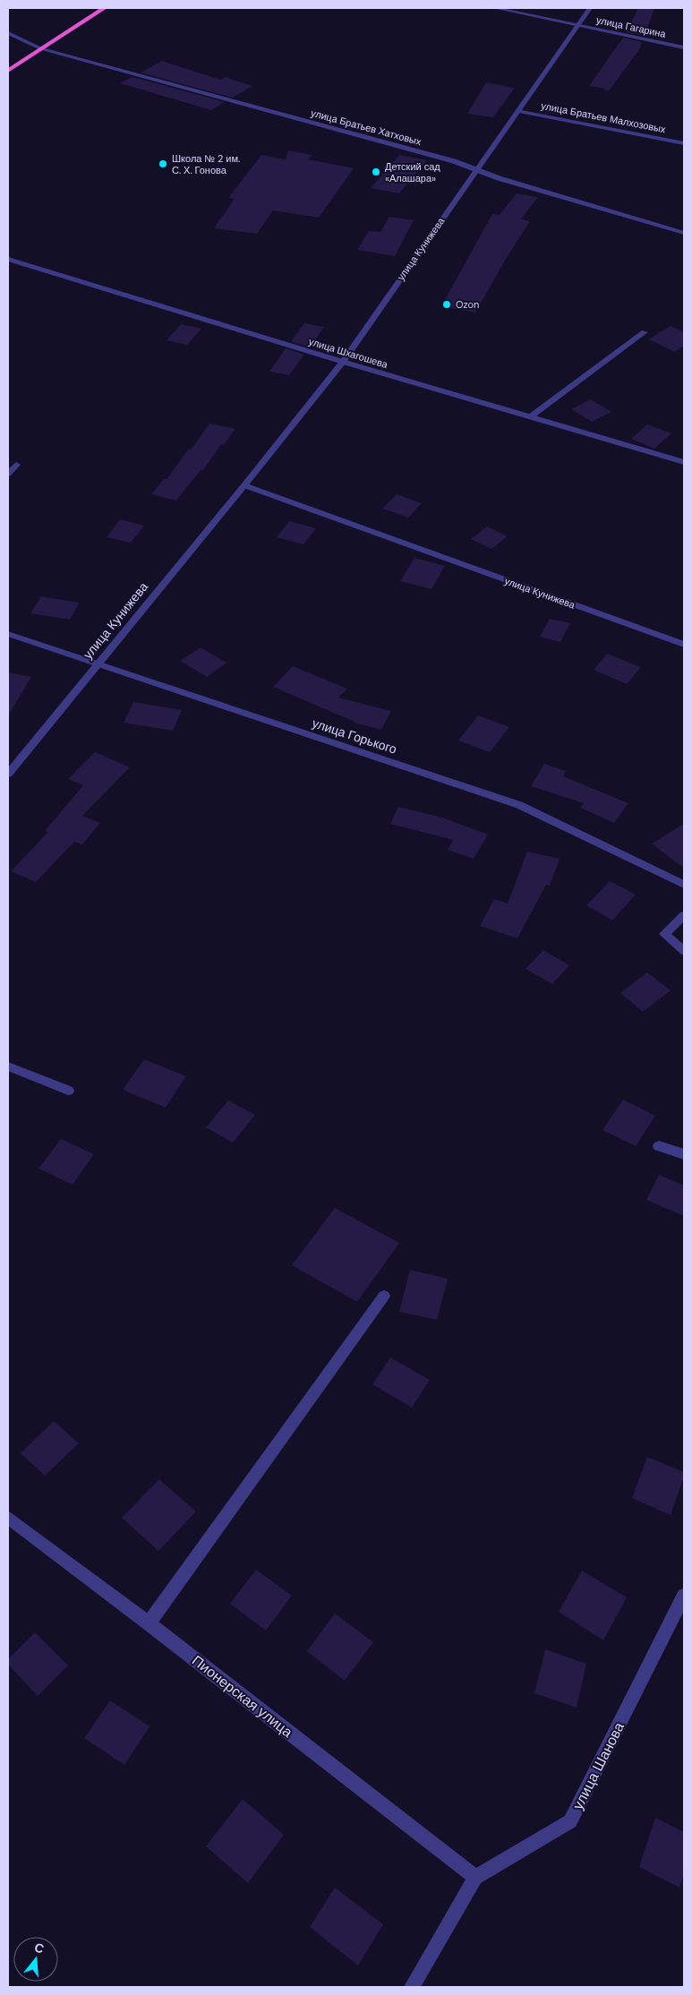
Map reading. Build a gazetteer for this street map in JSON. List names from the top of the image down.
{
  "streets": {
    "street": [
      "улица Гагарина",
      "улица Братьев Малхозовых",
      "улица Братьев Хатховых",
      "улица Кунижева",
      "улица Шхагошева",
      "улица Горького",
      "Пионерская улица",
      "улица Шанова"
    ]
  },
  "crossings": [
    ["улица Гагарина", "улица Кунижева"],
    ["улица Братьев Малхозовых", "улица Кунижева"],
    ["улица Братьев Хатховых", "улица Кунижева"],
    ["улица Кунижева", "улица Шхагошева"],
    ["улица Кунижева", "улица Горького"],
    ["Пионерская улица", "улица Шанова"]
  ],
  "places": ["Школа № 2 им. С. Х. Гонова", "Детский сад «Алашара»", "Ozon"],
  "north": "top"
}
